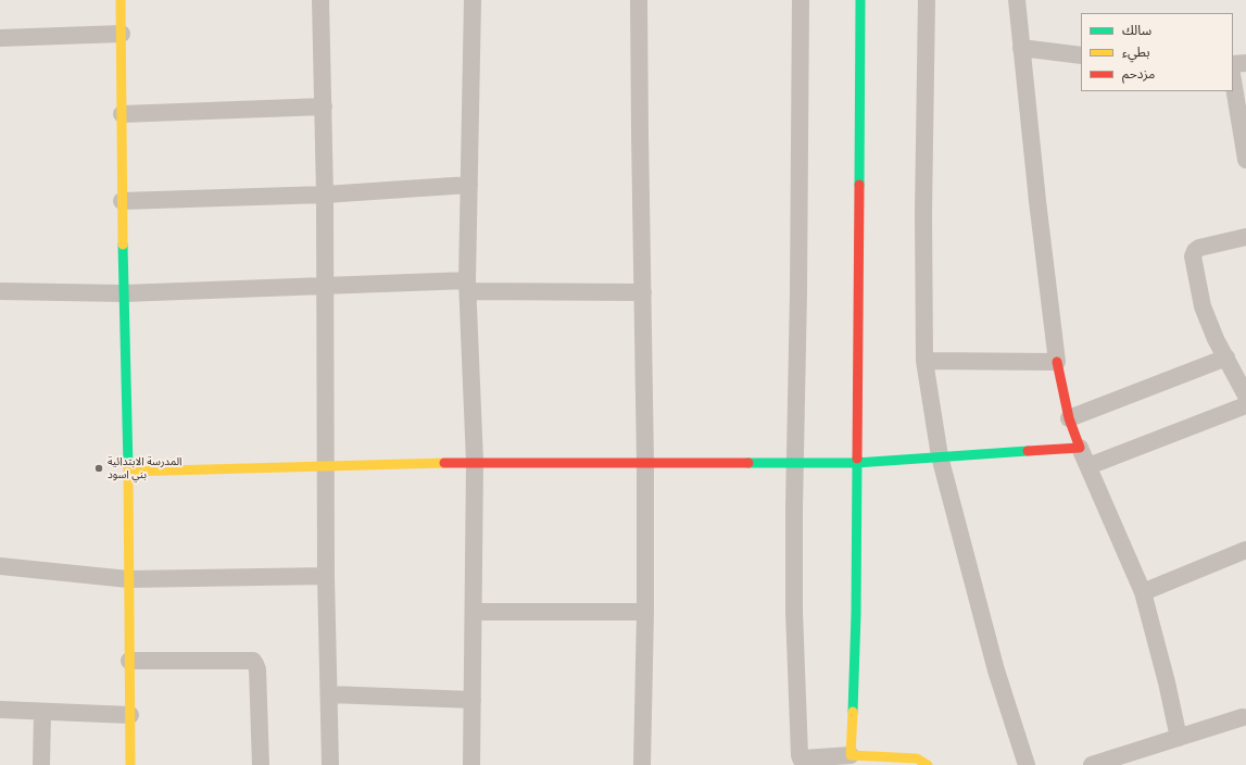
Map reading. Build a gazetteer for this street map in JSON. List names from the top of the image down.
{
  "places": ["المدرسة الابتدائية بني اسود"],
  "legend": ["سالك", "بطيء", "مزدحم"]
}
